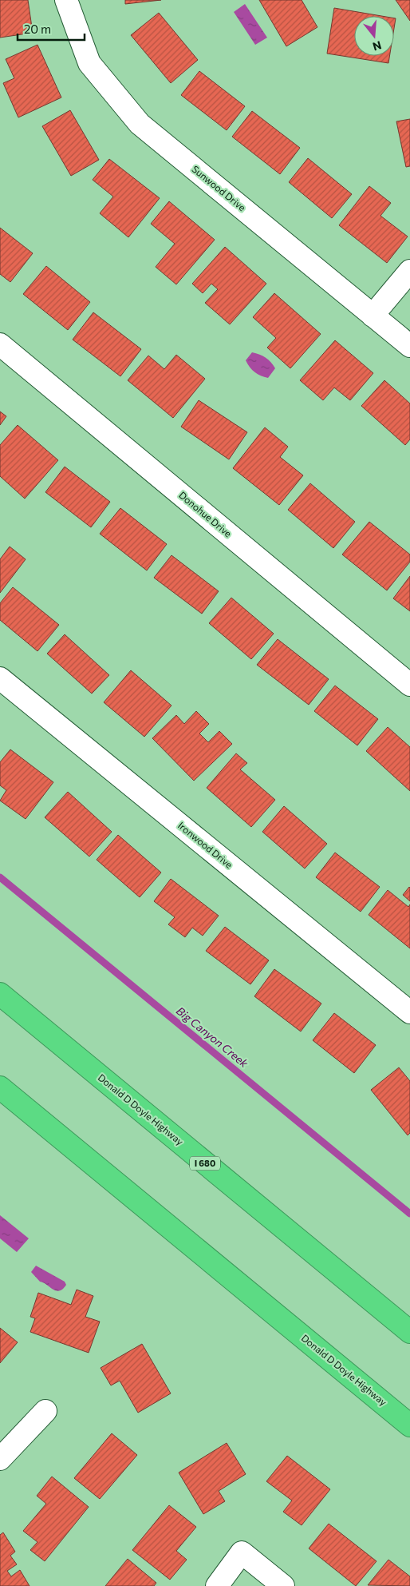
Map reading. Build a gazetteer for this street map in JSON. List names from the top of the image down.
{
  "streets": {
    "highway": ["Donald D Doyle Highway", "I 680"],
    "street": ["Sunwood Drive", "Donohue Drive", "Ironwood Drive"]
  },
  "water": ["Big Canyon Creek"],
  "scale_bar": "20 m",
  "north": "bottom"
}
